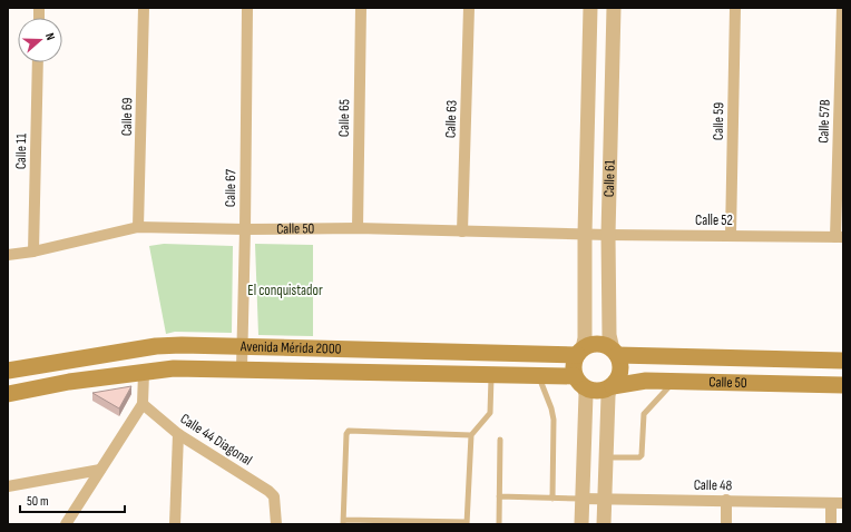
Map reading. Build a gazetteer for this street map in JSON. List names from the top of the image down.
{
  "streets": {
    "main road": ["Calle 50", "Avenida Mérida 2000"],
    "street": [
      "Calle 69",
      "Calle 65",
      "Calle 63",
      "Calle 59",
      "Calle 57B",
      "Calle 11",
      "Calle 61",
      "Calle 67",
      "Calle 52",
      "Calle 44 Diagonal",
      "Calle 48"
    ]
  },
  "crossings": [
    ["Calle 69", "Calle 50"],
    ["Calle 65", "Calle 50"],
    ["Calle 63", "Calle 50"],
    ["Calle 59", "Calle 52"],
    ["Calle 57B", "Calle 52"],
    ["Calle 11", "Calle 50"],
    ["Calle 61", "Calle 52"],
    ["Calle 61", "Calle 50"],
    ["Calle 61", "Avenida Mérida 2000"],
    ["Calle 67", "Calle 50"],
    ["Calle 67", "Avenida Mérida 2000"],
    ["Calle 52", "Calle 50"],
    ["Calle 50", "Avenida Mérida 2000"]
  ],
  "parks": ["El conquistador"],
  "scale_bar": "50 m",
  "north": "right"
}
